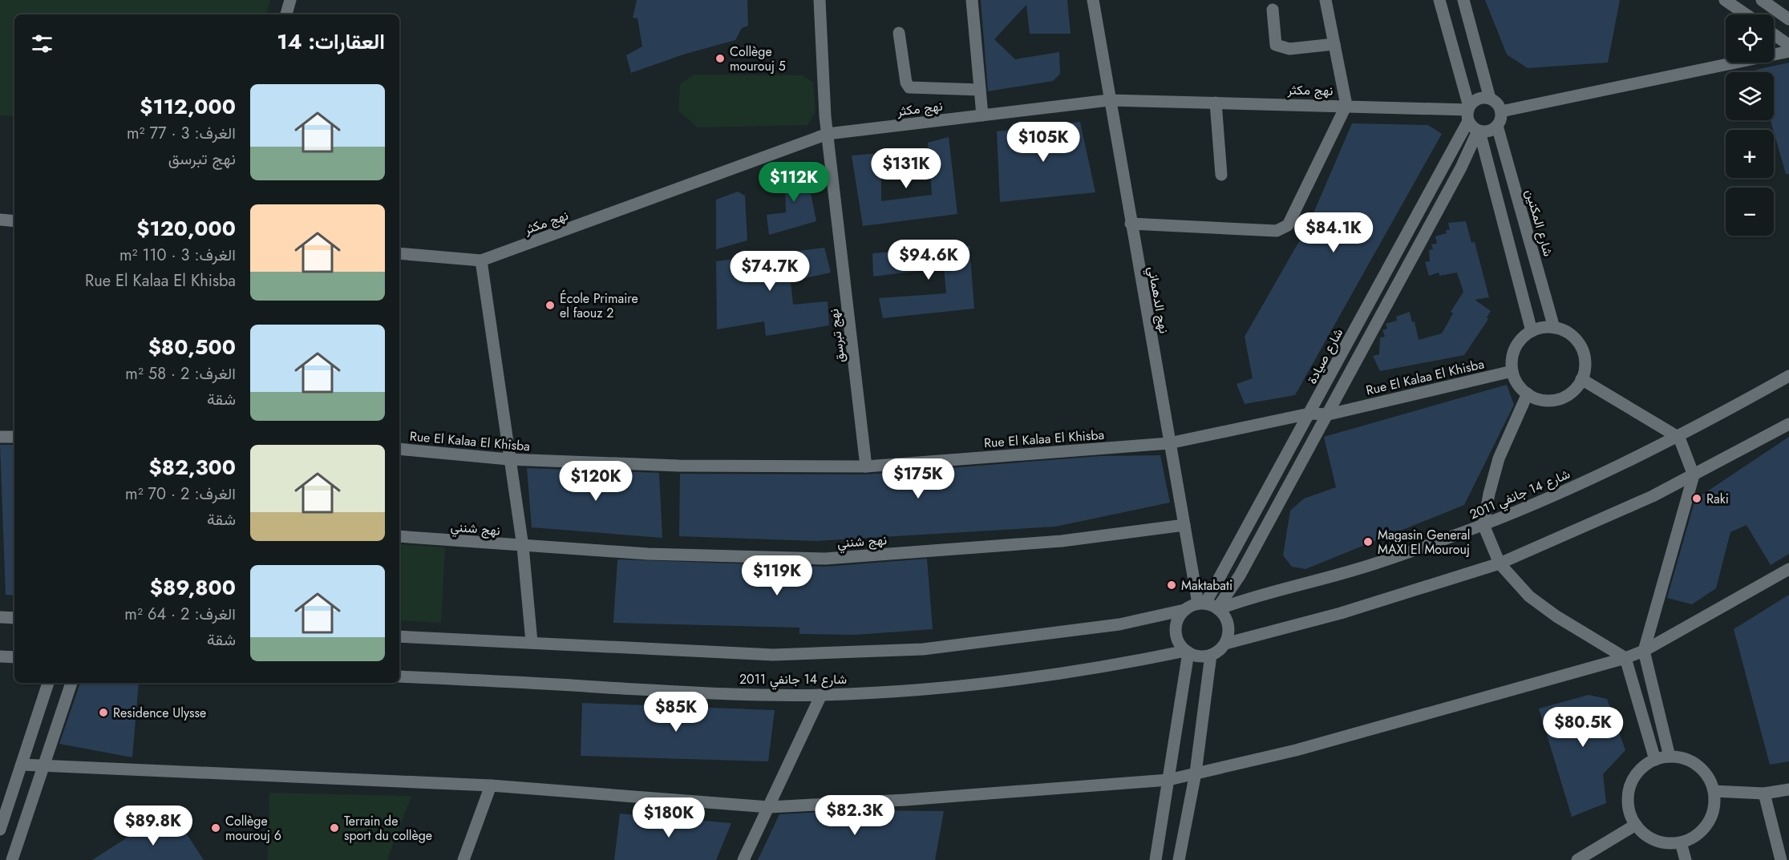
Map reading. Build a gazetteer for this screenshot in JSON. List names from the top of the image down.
{
  "streets": {
    "street": [
      "نهج مكثر",
      "شارع المكنين",
      "نهج الدهماني",
      "نهج تبرسق",
      "شارع صيادة",
      "Rue El Kalaa El Khisba",
      "شارع 14 جانفي 2011",
      "نهج شنني"
    ]
  },
  "crossings": [
    ["نهج مكثر", "شارع المكنين"],
    ["نهج مكثر", "نهج الدهماني"],
    ["نهج مكثر", "نهج تبرسق"],
    ["نهج مكثر", "شارع صيادة"],
    ["شارع المكنين", "شارع صيادة"],
    ["شارع المكنين", "Rue El Kalaa El Khisba"],
    ["نهج الدهماني", "شارع صيادة"],
    ["نهج الدهماني", "Rue El Kalaa El Khisba"],
    ["نهج الدهماني", "شارع 14 جانفي 2011"],
    ["نهج الدهماني", "نهج شنني"],
    ["نهج تبرسق", "Rue El Kalaa El Khisba"],
    ["شارع صيادة", "Rue El Kalaa El Khisba"],
    ["شارع صيادة", "شارع 14 جانفي 2011"]
  ],
  "places": [
    "Collège mourouj 5",
    "École Primaire el faouz 2",
    "Raki",
    "Magasin General MAXI El Mourouj",
    "Maktabati",
    "Residence Ulysse",
    "Collège mourouj 6",
    "Terrain de sport du collège"
  ],
  "page": {
    "map_buttons": ["+", "−"],
    "heading": "العقارات: 14",
    "list": [
      {
        "name": "$112,000",
        "note": "الغرف: 3 · 77 m² · نهج تبرسق"
      },
      {
        "name": "$120,000",
        "note": "الغرف: 3 · 110 m² · Rue El Kalaa El Khisba"
      },
      {
        "name": "$80,500",
        "note": "الغرف: 2 · 58 m² · شقة"
      },
      {
        "name": "$82,300",
        "note": "الغرف: 2 · 70 m² · شقة"
      },
      {
        "name": "$89,800",
        "note": "الغرف: 2 · 64 m² · شقة"
      }
    ],
    "price": [
      "$105K",
      "$131K",
      "$112K",
      "$84.1K",
      "$94.6K",
      "$74.7K",
      "$175K",
      "$120K",
      "$119K",
      "$85K",
      "$80.5K",
      "$82.3K",
      "$180K",
      "$89.8K"
    ]
  }
}
